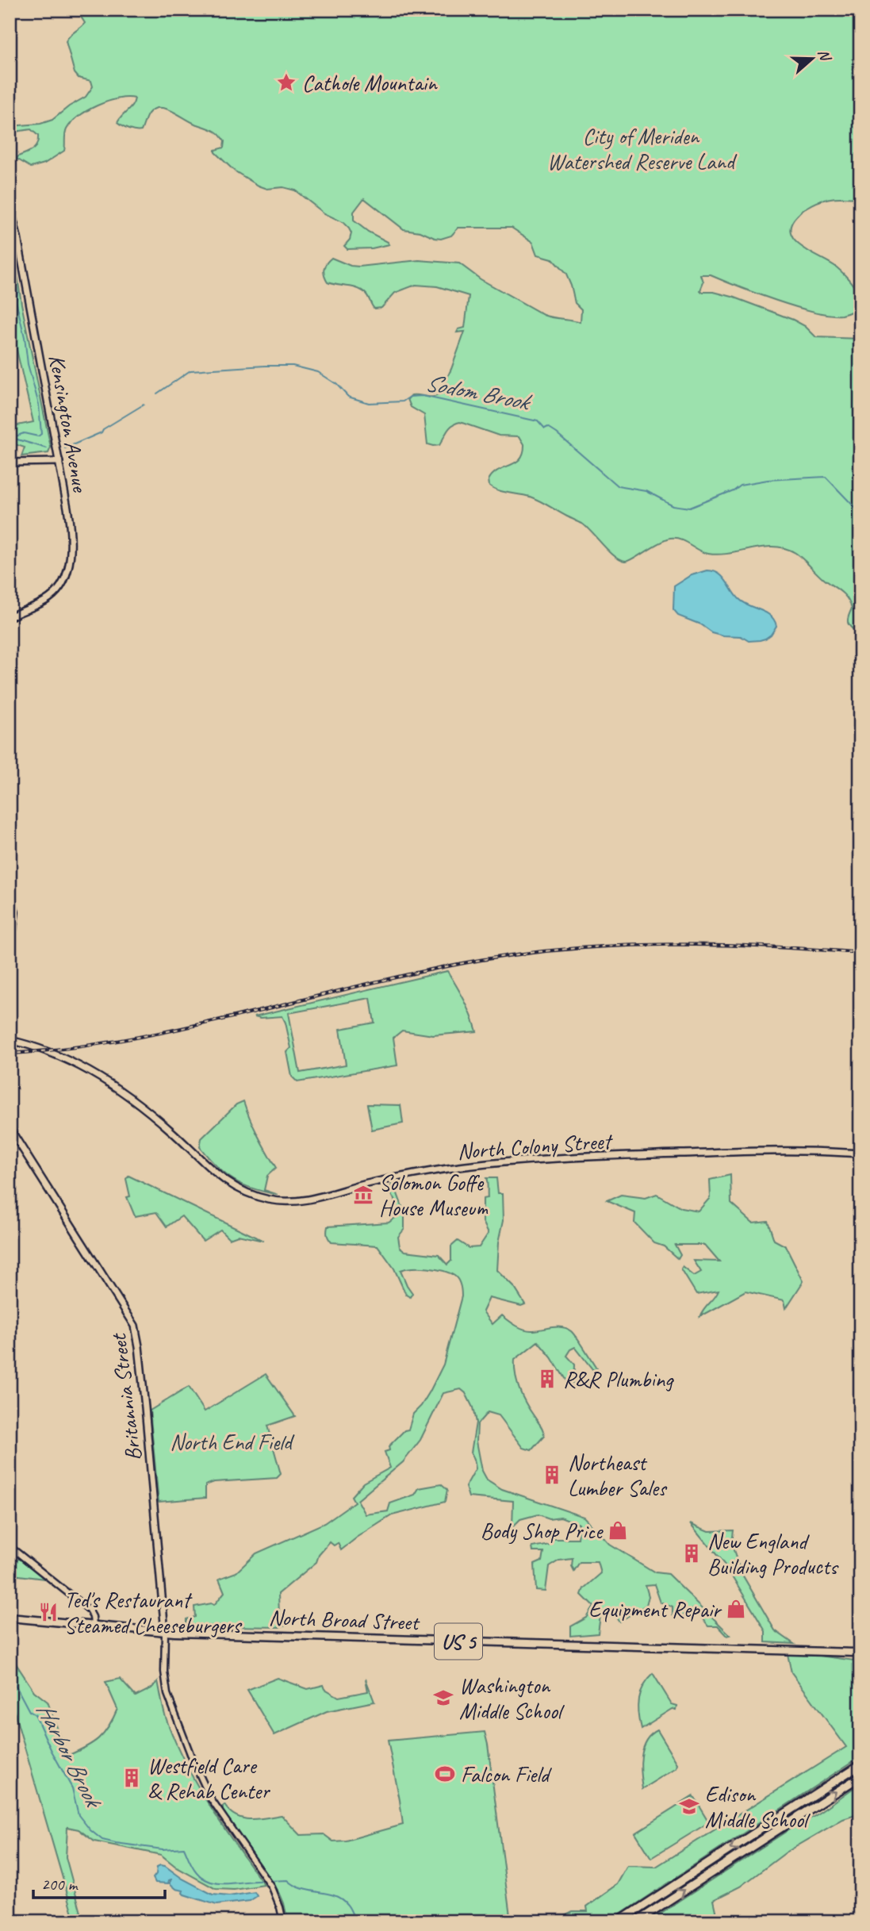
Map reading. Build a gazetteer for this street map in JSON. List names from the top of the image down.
{
  "streets": {
    "main road": [
      "Kensington Avenue",
      "North Colony Street",
      "Britannia Street",
      "North Broad Street",
      "US 5"
    ]
  },
  "crossings": [
    ["Britannia Street", "North Broad Street"],
    ["Britannia Street", "US 5"],
    ["North Broad Street", "US 5"]
  ],
  "water": ["Sodom Brook", "Harbor Brook"],
  "parks": ["City of Meriden Watershed Reserve Land", "North End Field"],
  "places": {
    "place": ["Cathole Mountain"],
    "museum": ["Solomon Goffe House Museum"],
    "building": [
      "R&R Plumbing",
      "Northeast Lumber Sales",
      "New England Building Products",
      "Westfield Care & Rehab Center"
    ],
    "shop": ["Body Shop Price", "Equipment Repair"],
    "restaurant": ["Ted's Restaurant Steamed Cheeseburgers"],
    "school or university": ["Washington Middle School", "Edison Middle School"],
    "sports": ["Falcon Field"]
  },
  "scale_bar": "200 m",
  "north": "right"
}
